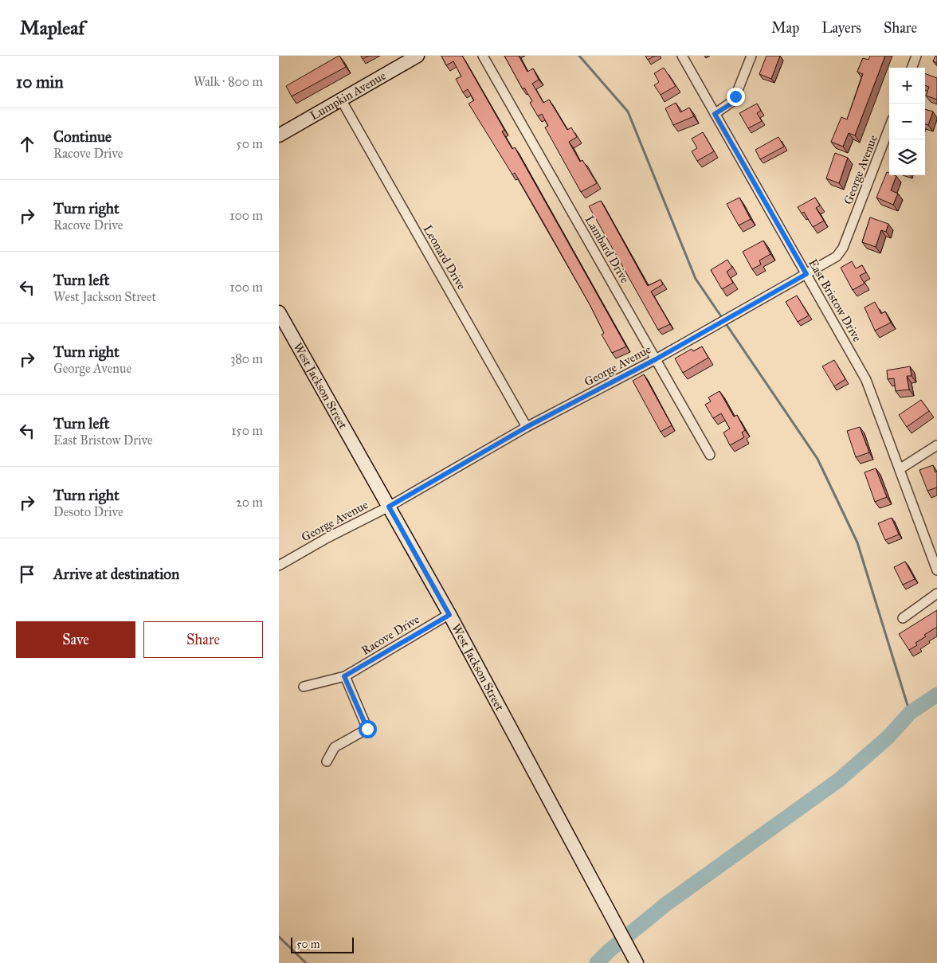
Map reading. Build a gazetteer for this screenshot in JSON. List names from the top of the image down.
{
  "streets": {
    "street": [
      "Lumpkin Avenue",
      "George Avenue",
      "Lambard Drive",
      "Leonard Drive",
      "East Bristow Drive",
      "West Jackson Street",
      "Racove Drive"
    ]
  },
  "crossings": [
    ["Lumpkin Avenue", "Leonard Drive"],
    ["George Avenue", "Lambard Drive"],
    ["George Avenue", "Leonard Drive"],
    ["George Avenue", "East Bristow Drive"],
    ["George Avenue", "West Jackson Street"],
    ["West Jackson Street", "Racove Drive"]
  ],
  "scale_bar": "50 m",
  "page": {
    "header": "Mapleaf",
    "nav": ["Map", "Layers", "Share"],
    "heading": ["10 min", "Walk · 800 m"],
    "map_buttons": ["+", "−"],
    "list": [
      ["Continue", "Racove Drive", "50 m"],
      ["Turn right", "Racove Drive", "100 m"],
      ["Turn left", "West Jackson Street", "100 m"],
      ["Turn right", "George Avenue", "380 m"],
      ["Turn left", "East Bristow Drive", "150 m"],
      ["Turn right", "Desoto Drive", "20 m"],
      "Arrive at destination"
    ],
    "buttons": ["Save", "Share"],
    "scale": "50 m"
  }
}
